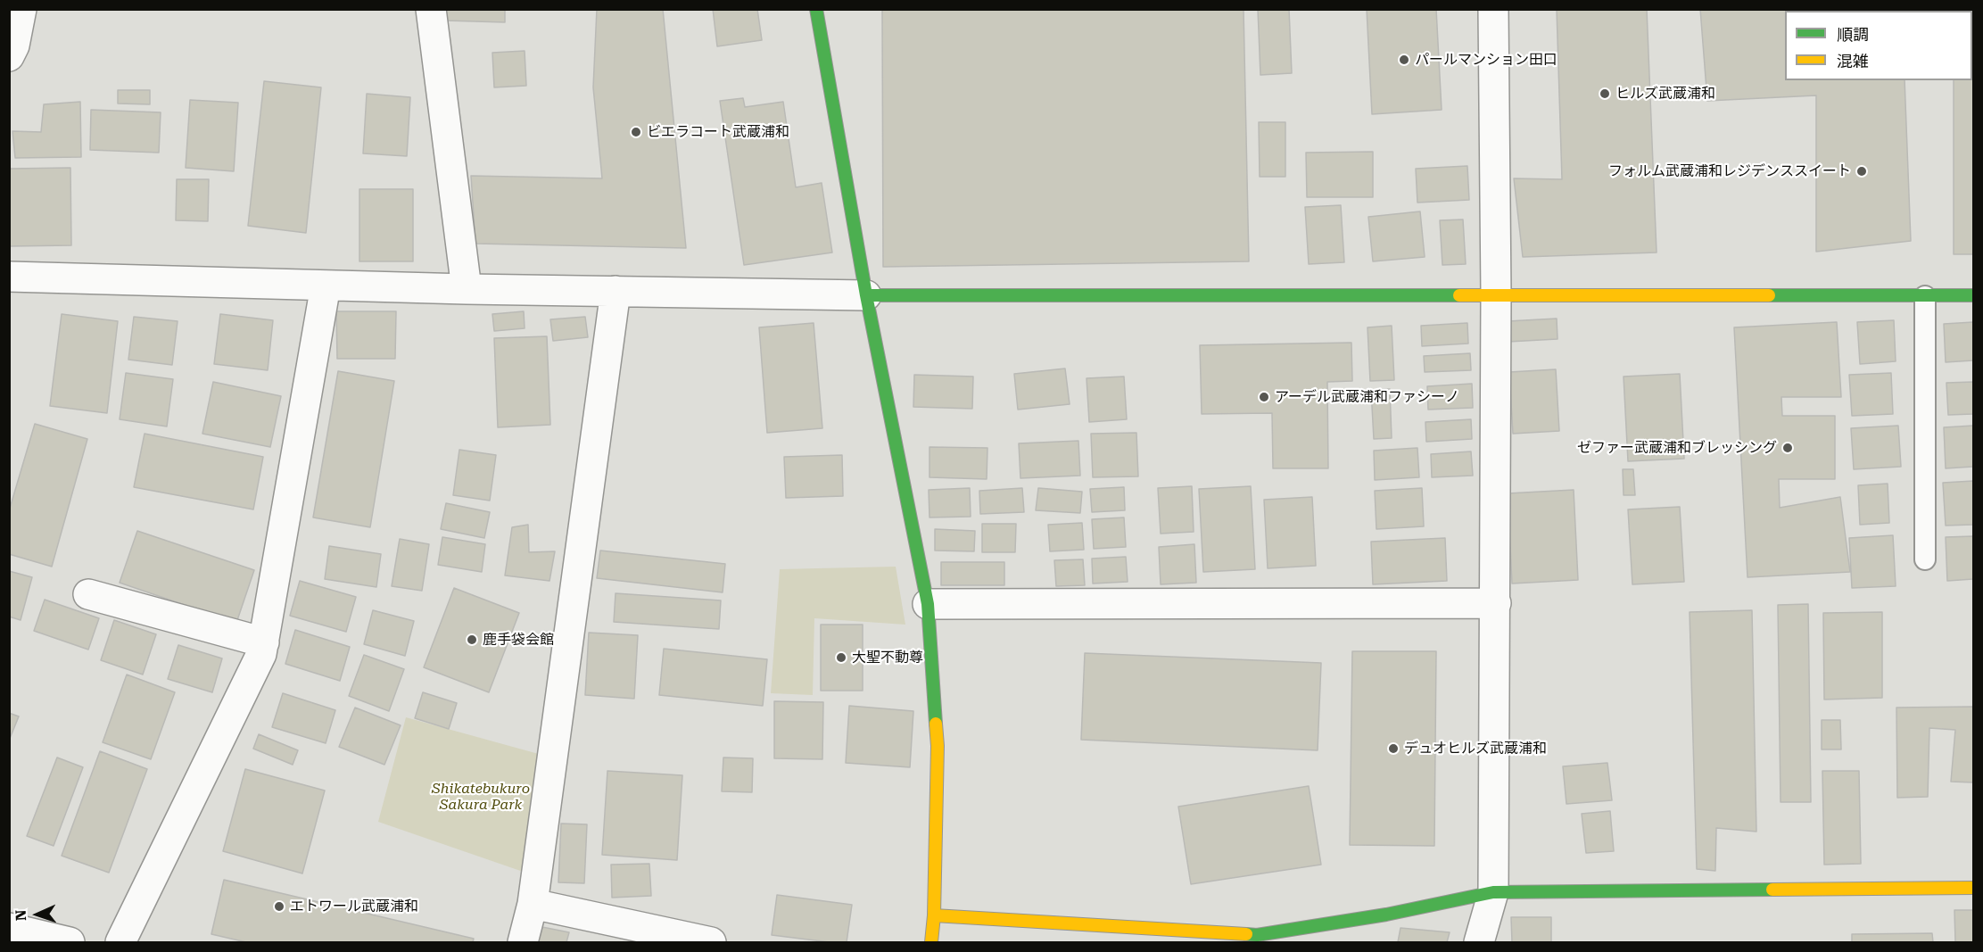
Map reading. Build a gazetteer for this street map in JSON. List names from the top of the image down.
{
  "parks": ["Shikatebukuro Sakura Park"],
  "places": [
    "パールマンション田口",
    "ヒルズ武蔵浦和",
    "ビエラコート武蔵浦和",
    "フォルム武蔵浦和レジデンススイート",
    "アーデル武蔵浦和ファシーノ",
    "ゼファー武蔵浦和ブレッシング",
    "鹿手袋会館",
    "大聖不動尊",
    "デュオヒルズ武蔵浦和",
    "エトワール武蔵浦和"
  ],
  "legend": ["順調", "混雑"],
  "north": "left"
}
